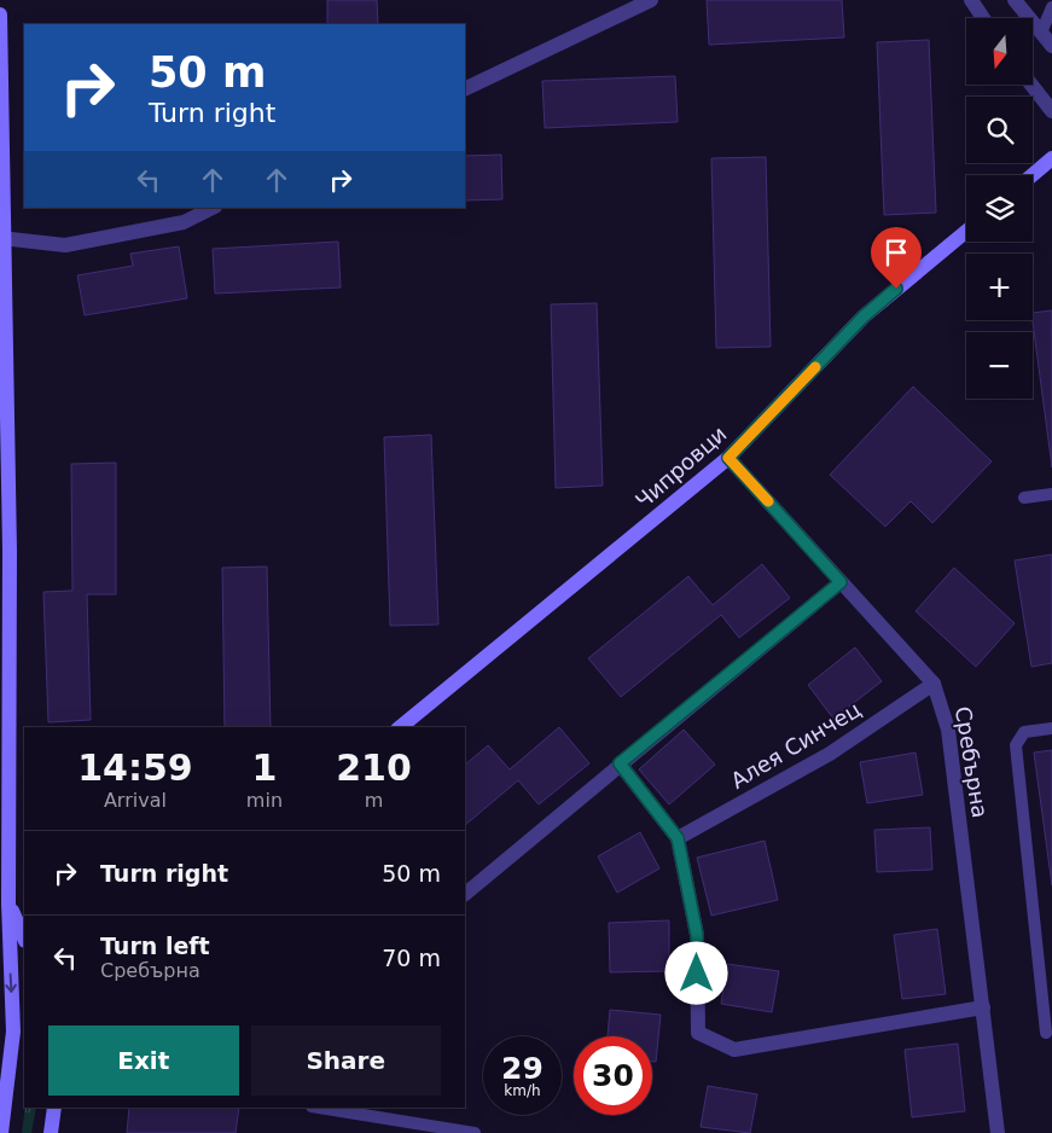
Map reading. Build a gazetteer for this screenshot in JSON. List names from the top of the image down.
{
  "streets": {
    "main road": ["Чипровци"],
    "street": ["Алея Синчец", "Сребърна"]
  },
  "crossings": [
    ["Чипровци", "Сребърна"],
    ["Алея Синчец", "Сребърна"]
  ],
  "north": "bottom",
  "page": {
    "map_buttons": ["+", "−"],
    "turn": ["50 m", "Turn right"],
    "eta": [
      "14:59",
      "Arrival",
      "1",
      "min",
      "210",
      "m"
    ],
    "list": [
      {
        "name": "Turn right",
        "value": "50 m"
      },
      {
        "name": "Turn left",
        "note": "Сребърна",
        "value": "70 m"
      }
    ],
    "buttons": ["Exit", "Share"],
    "speed": "29 km/h",
    "limit": "30"
  }
}
